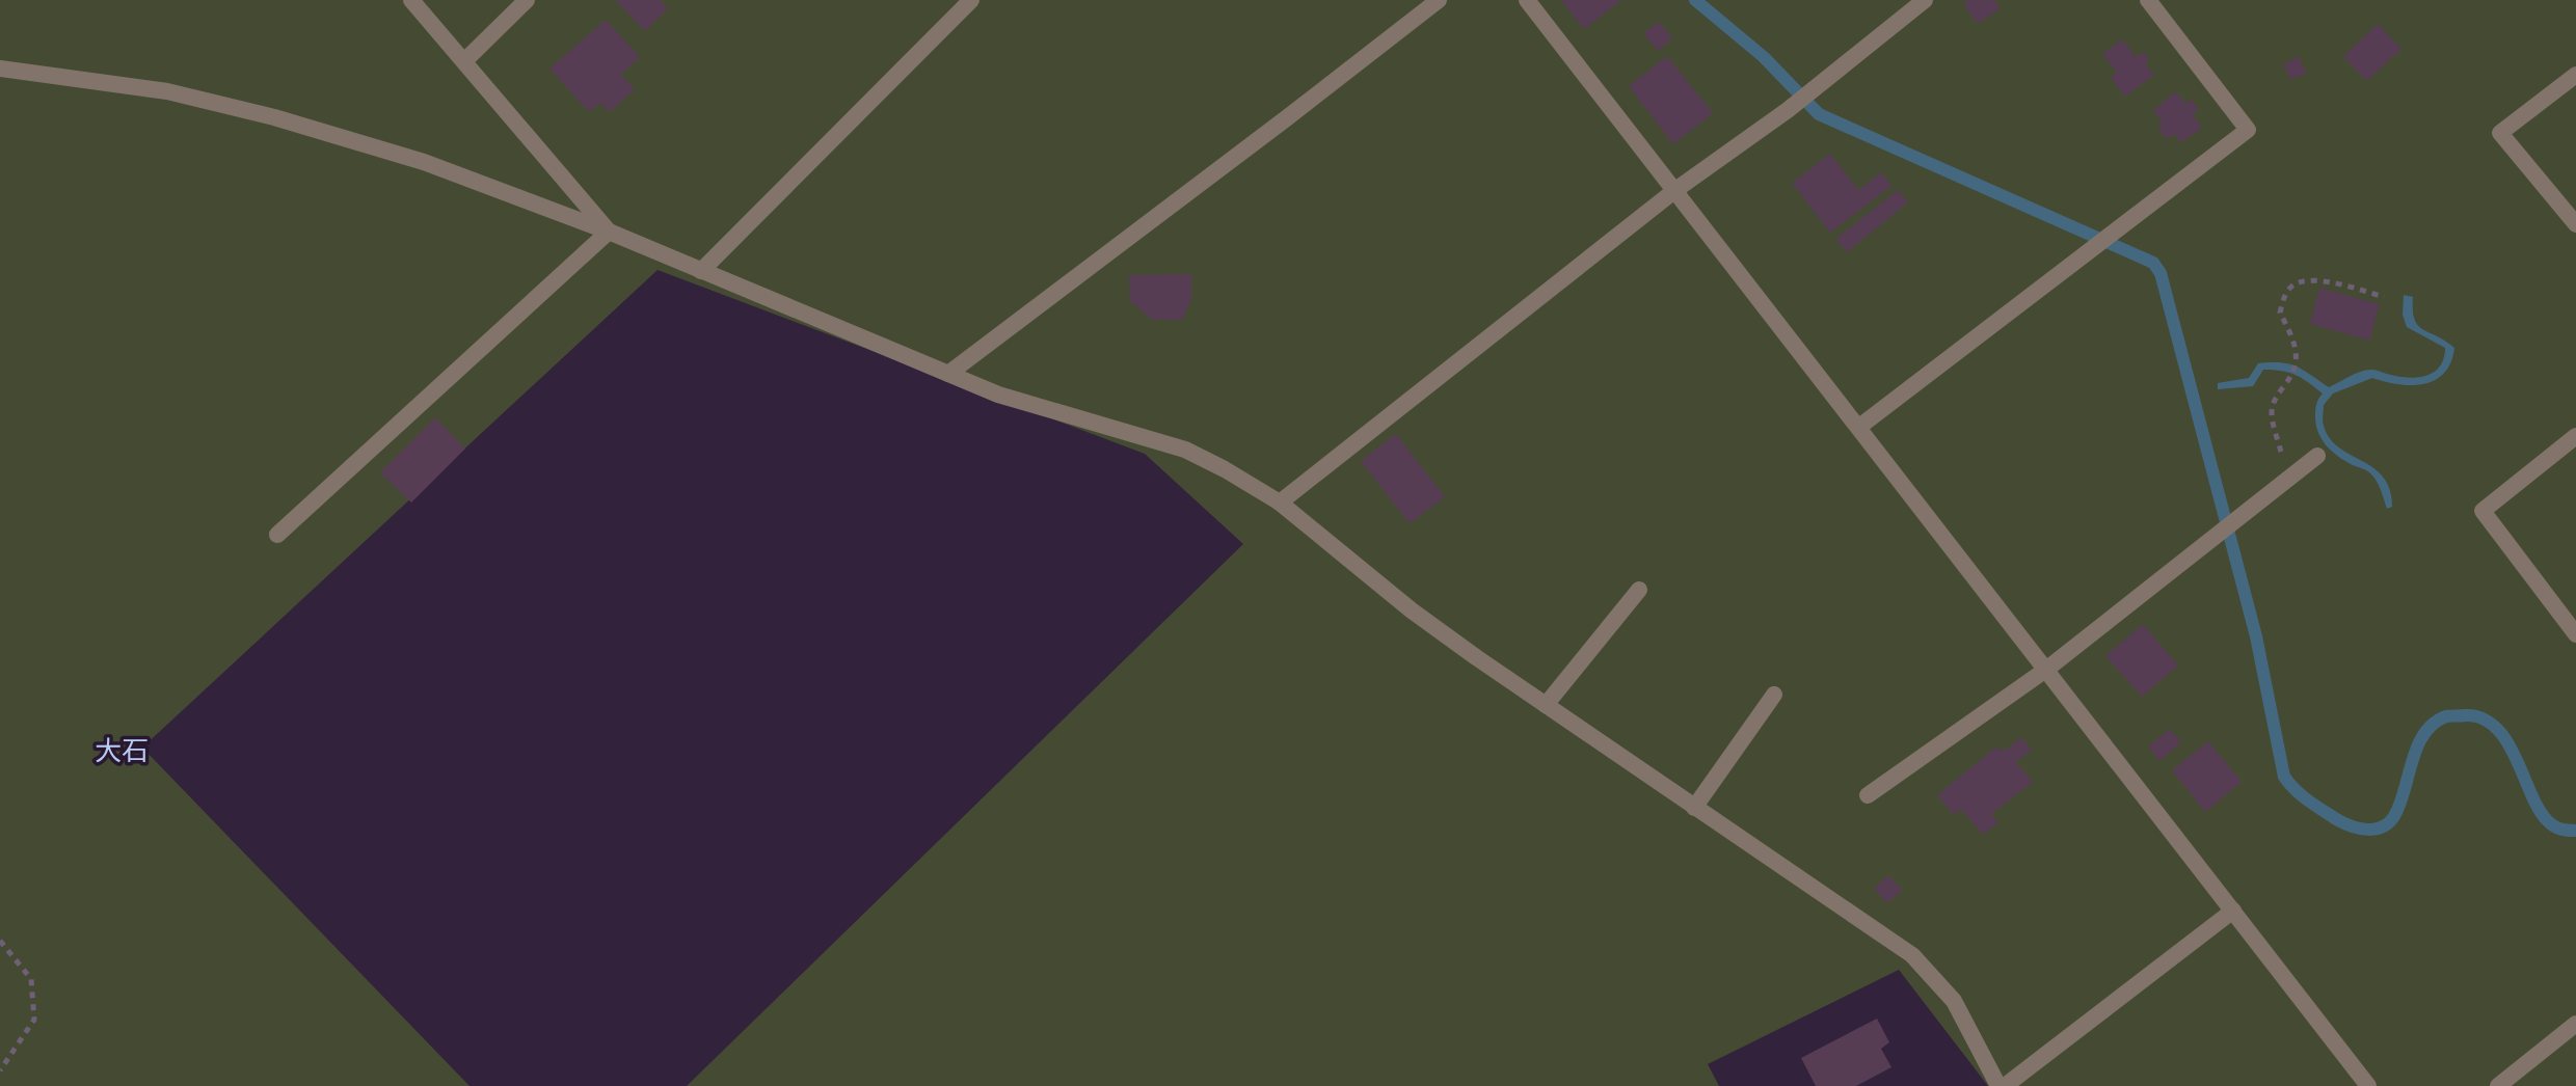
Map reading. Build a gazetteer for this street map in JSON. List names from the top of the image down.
{
  "districts": ["大石"]
}
